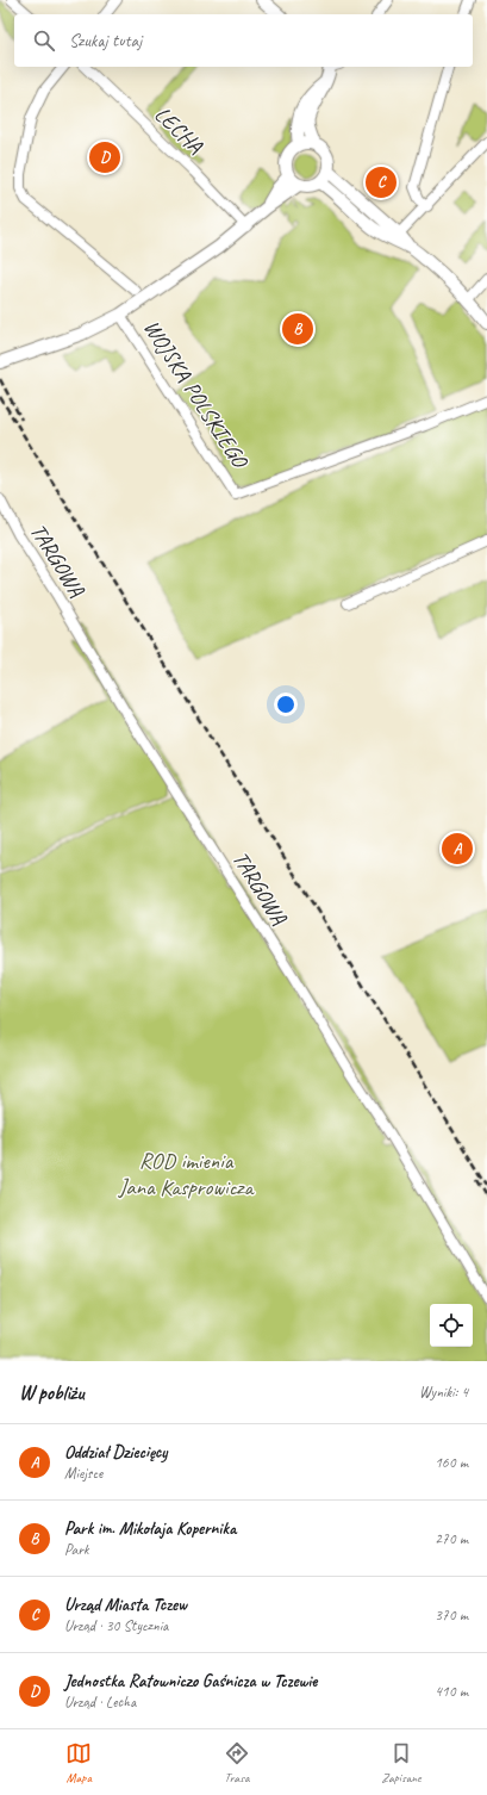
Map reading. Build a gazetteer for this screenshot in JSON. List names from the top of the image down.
{
  "streets": {
    "street": ["LECHA", "WOJSKA POLSKIEGO", "TARGOWA"]
  },
  "crossings": [
    ["LECHA", "WOJSKA POLSKIEGO"]
  ],
  "parks": ["ROD imienia Jana Kasprowicza"],
  "page": {
    "search": "Szukaj tutaj",
    "pins": [
      "D",
      "C",
      "B",
      "A"
    ],
    "heading": ["W pobliżu", "Wyniki: 4"],
    "list": [
      {
        "mark": "A",
        "name": "Oddział Dziecięcy",
        "note": "Miejsce",
        "value": "160 m"
      },
      {
        "mark": "B",
        "name": "Park im. Mikołaja Kopernika",
        "note": "Park",
        "value": "270 m"
      },
      {
        "mark": "C",
        "name": "Urząd Miasta Tczew",
        "note": "Urząd · 30 Stycznia",
        "value": "370 m"
      },
      {
        "mark": "D",
        "name": "Jednostka Ratowniczo Gaśnicza w Tczewie",
        "note": "Urząd · Lecha",
        "value": "410 m"
      }
    ],
    "nav": ["Mapa", "Trasa", "Zapisane"]
  }
}
